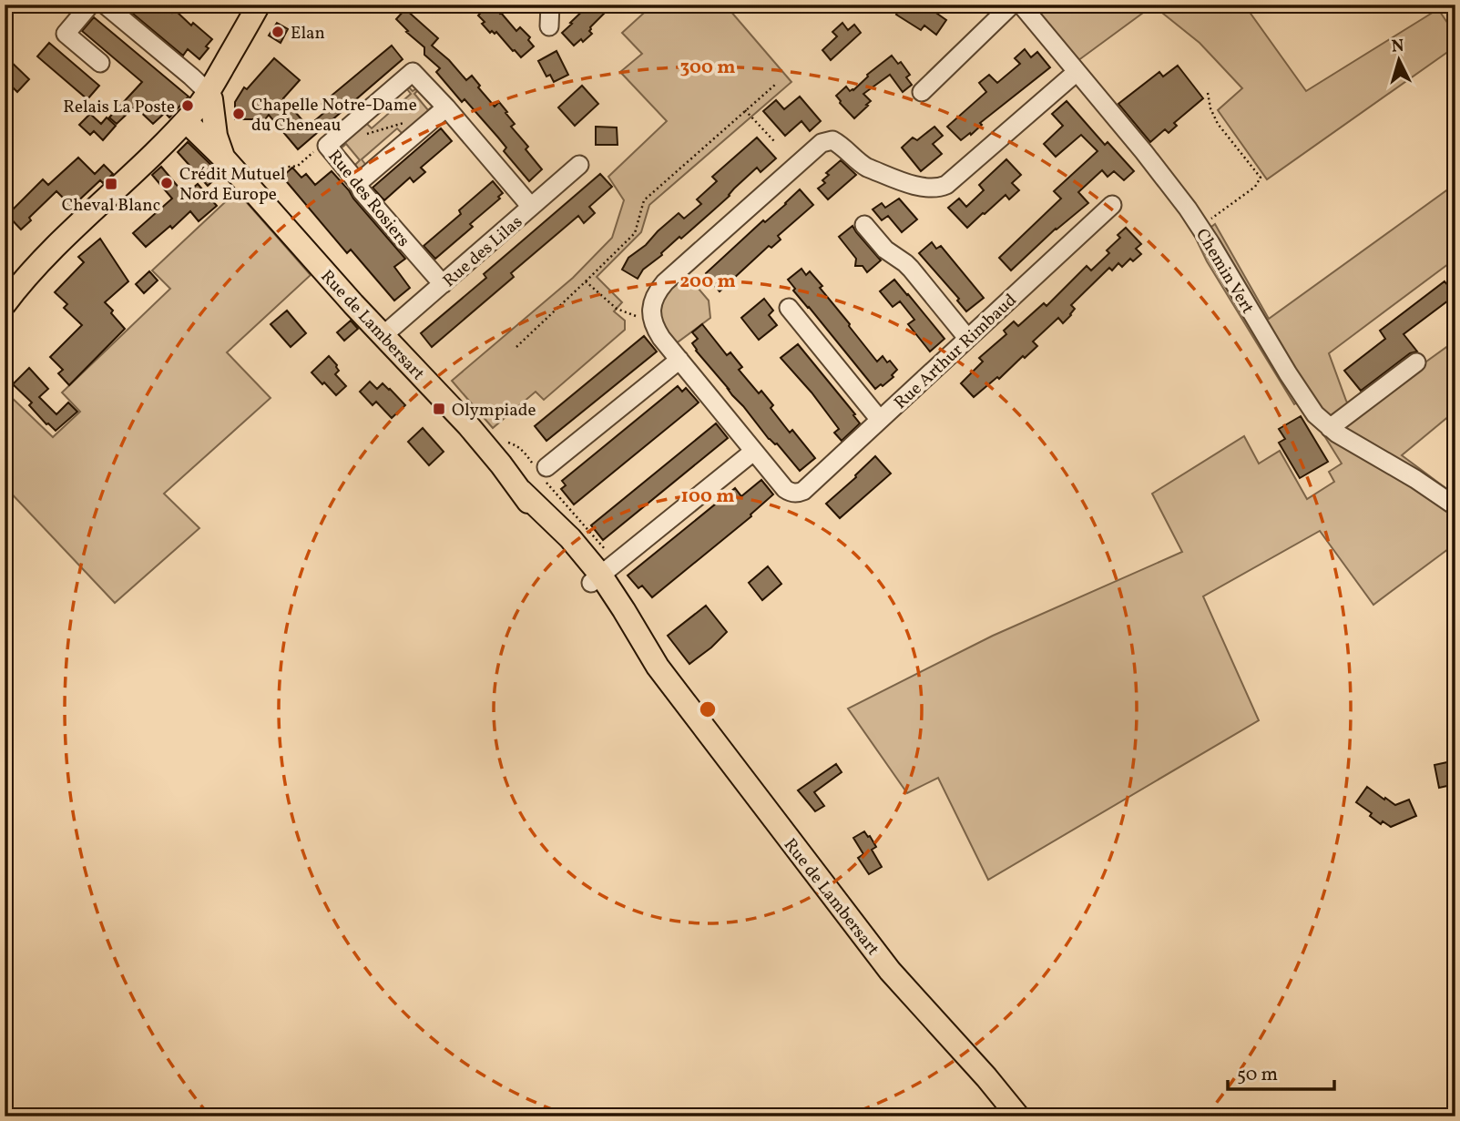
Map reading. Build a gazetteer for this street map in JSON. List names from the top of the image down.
{
  "streets": {
    "main road": ["Rue de Lambersart"],
    "street": [
      "Rue des Rosiers",
      "Rue des Lilas",
      "Chemin Vert",
      "Rue Arthur Rimbaud"
    ]
  },
  "crossings": [
    ["Rue des Rosiers", "Rue des Lilas"],
    ["Rue des Lilas", "Rue de Lambersart"]
  ],
  "places": {
    "other": [
      "Elan",
      "Relais La Poste",
      "Chapelle Notre-Dame du Cheneau",
      "Crédit Mutuel Nord Europe"
    ],
    "transit": ["Cheval Blanc", "Olympiade"]
  },
  "scale_bar": "50 m",
  "north": "top",
  "rings": ["300 m", "200 m", "100 m"]
}
